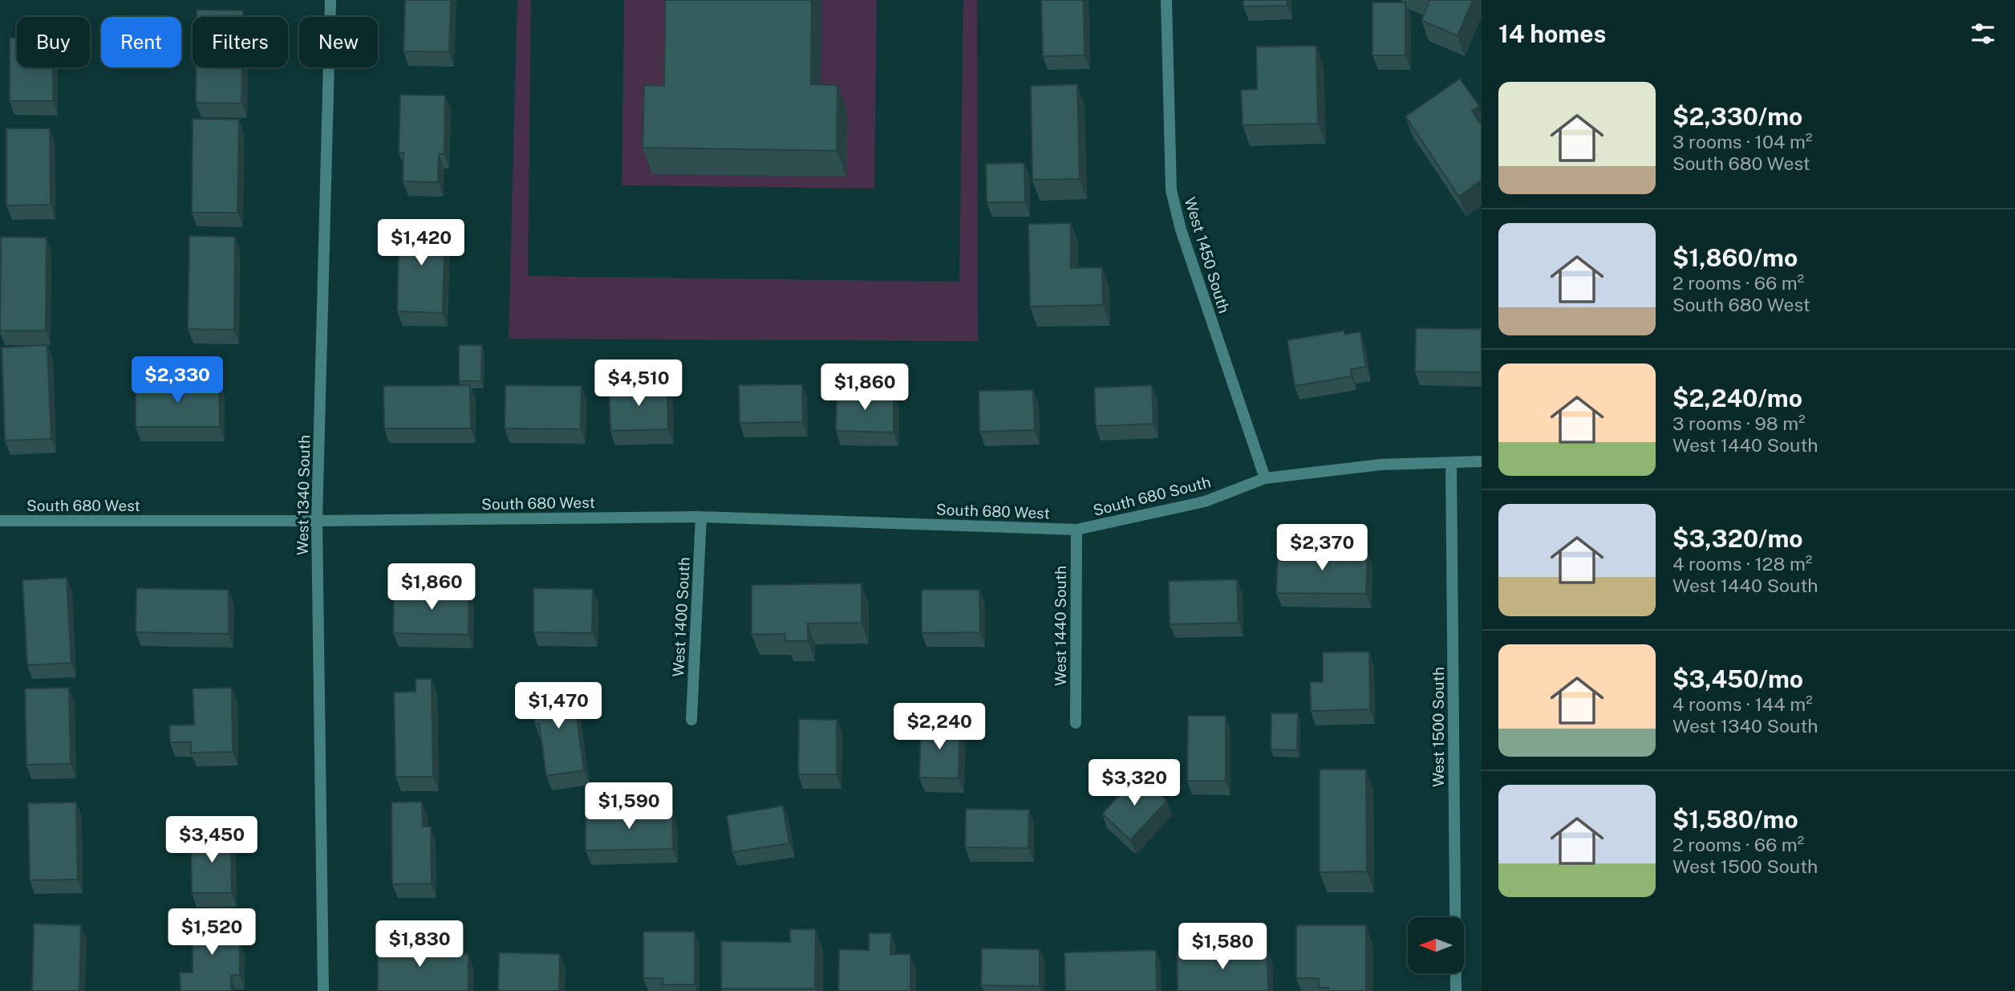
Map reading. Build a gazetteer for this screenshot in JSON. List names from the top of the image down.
{
  "streets": {
    "street": [
      "West 1450 South",
      "West 1340 South",
      "South 680 South",
      "South 680 West",
      "West 1400 South",
      "West 1440 South",
      "West 1500 South"
    ]
  },
  "crossings": [
    ["West 1450 South", "South 680 South"],
    ["West 1340 South", "South 680 West"],
    ["South 680 South", "South 680 West"],
    ["South 680 South", "West 1440 South"],
    ["South 680 West", "West 1400 South"],
    ["South 680 West", "West 1440 South"]
  ],
  "north": "left",
  "page": {
    "heading": "14 homes",
    "chip": [
      "Buy",
      "Rent",
      "Filters",
      "New"
    ],
    "list": [
      {
        "name": "$2,330/mo",
        "note": "3 rooms · 104 m² · South 680 West"
      },
      {
        "name": "$1,860/mo",
        "note": "2 rooms · 66 m² · South 680 West"
      },
      {
        "name": "$2,240/mo",
        "note": "3 rooms · 98 m² · West 1440 South"
      },
      {
        "name": "$3,320/mo",
        "note": "4 rooms · 128 m² · West 1440 South"
      },
      {
        "name": "$3,450/mo",
        "note": "4 rooms · 144 m² · West 1340 South"
      },
      {
        "name": "$1,580/mo",
        "note": "2 rooms · 66 m² · West 1500 South"
      }
    ],
    "price": [
      "$1,420",
      "$2,330",
      "$4,510",
      "$1,860",
      "$2,370",
      "$1,860",
      "$1,470",
      "$2,240",
      "$3,320",
      "$1,590",
      "$3,450",
      "$1,520",
      "$1,830",
      "$1,580"
    ]
  }
}
